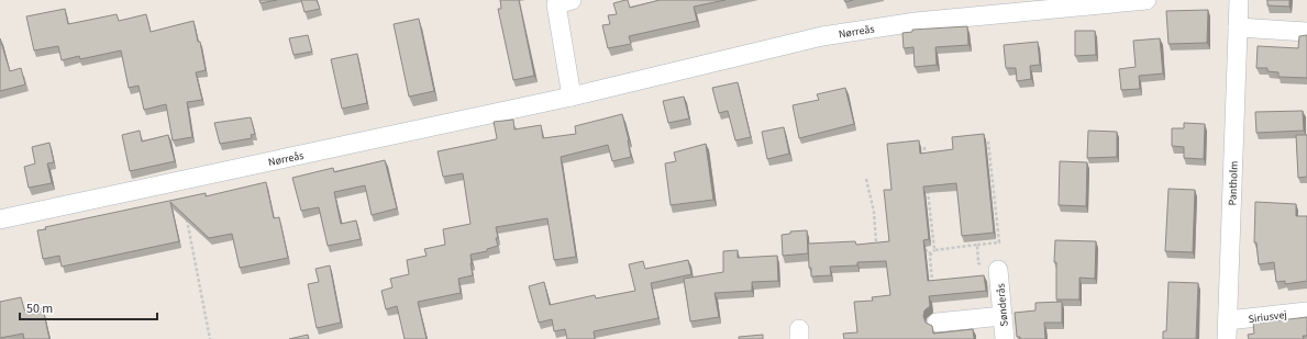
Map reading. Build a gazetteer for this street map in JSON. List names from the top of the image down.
{
  "streets": {
    "street": [
      "Nørreås",
      "Pantholm",
      "Sønderås",
      "Siriusvej"
    ]
  },
  "crossings": [
    ["Pantholm", "Siriusvej"]
  ],
  "scale_bar": "50 m"
}
